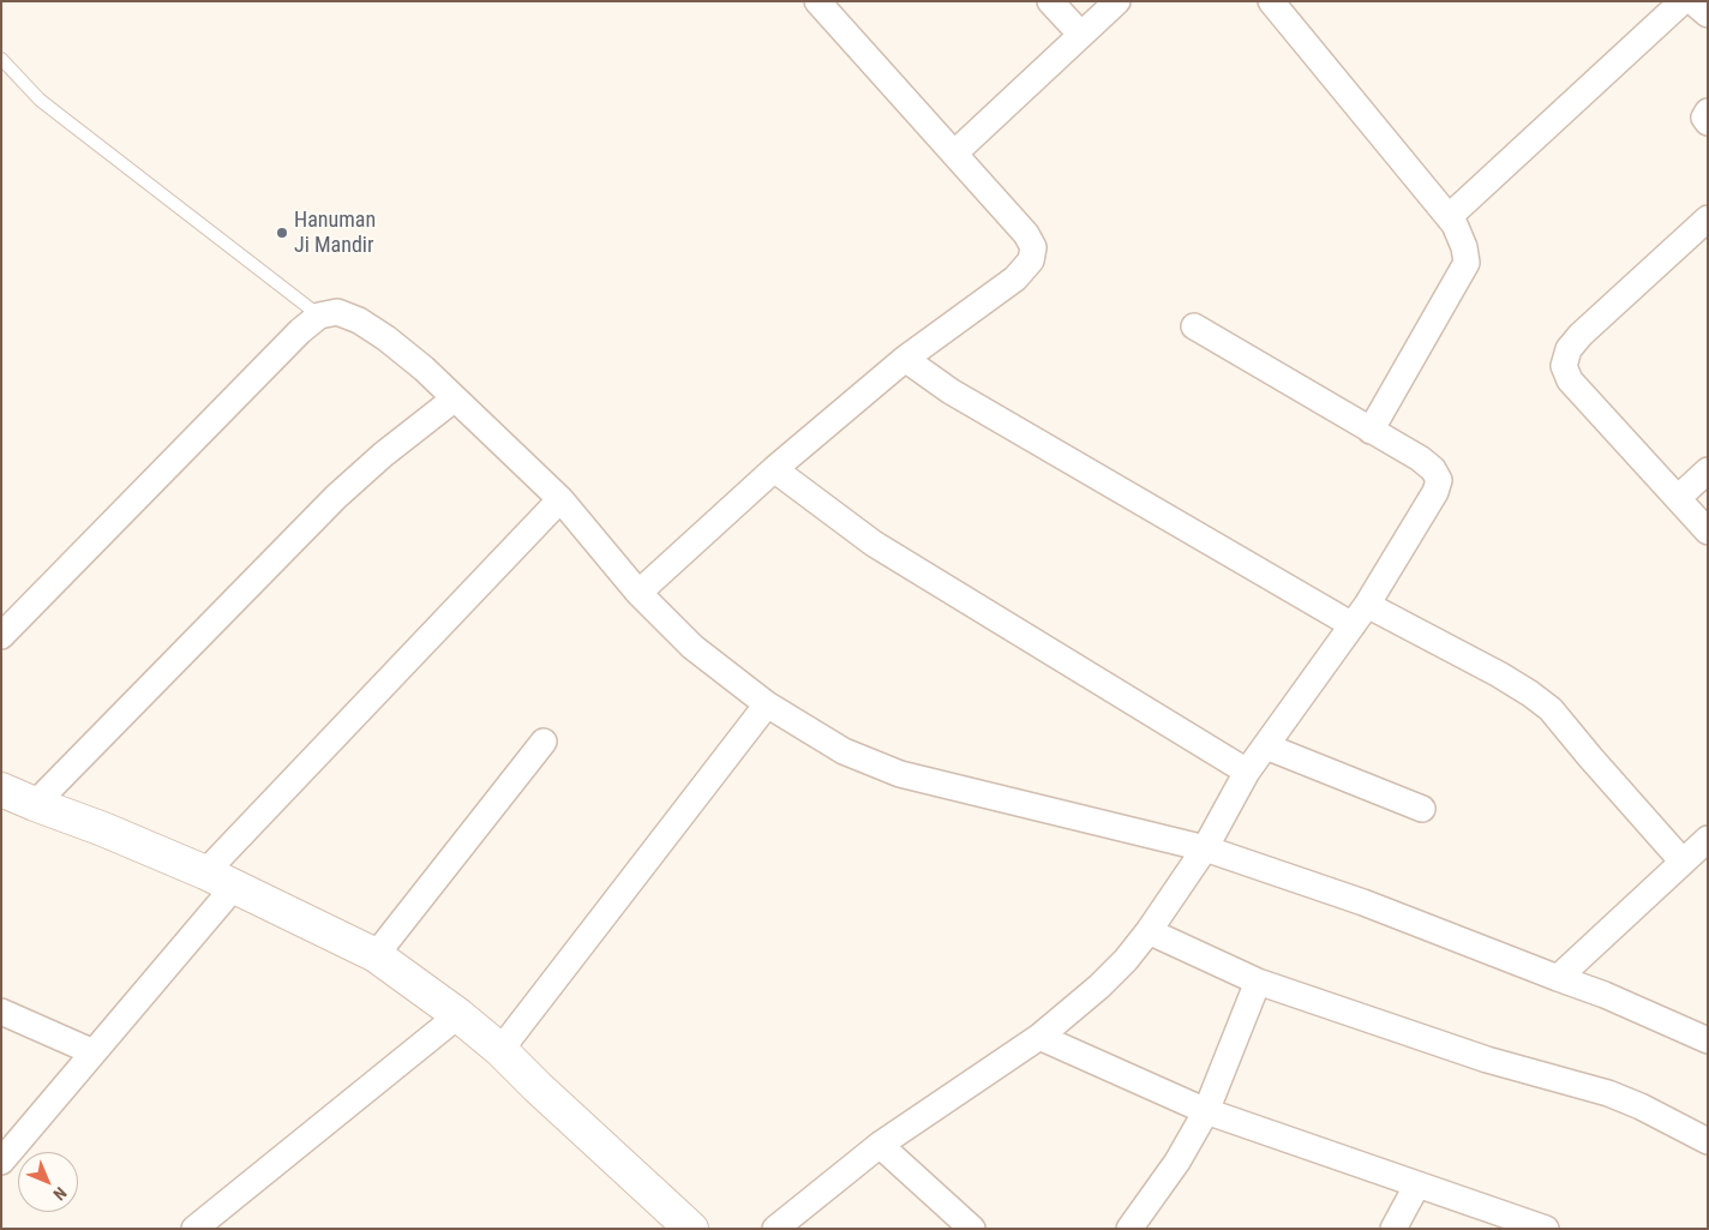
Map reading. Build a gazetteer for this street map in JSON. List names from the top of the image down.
{
  "places": ["Hanuman Ji Mandir"],
  "north": "bottom right"
}
